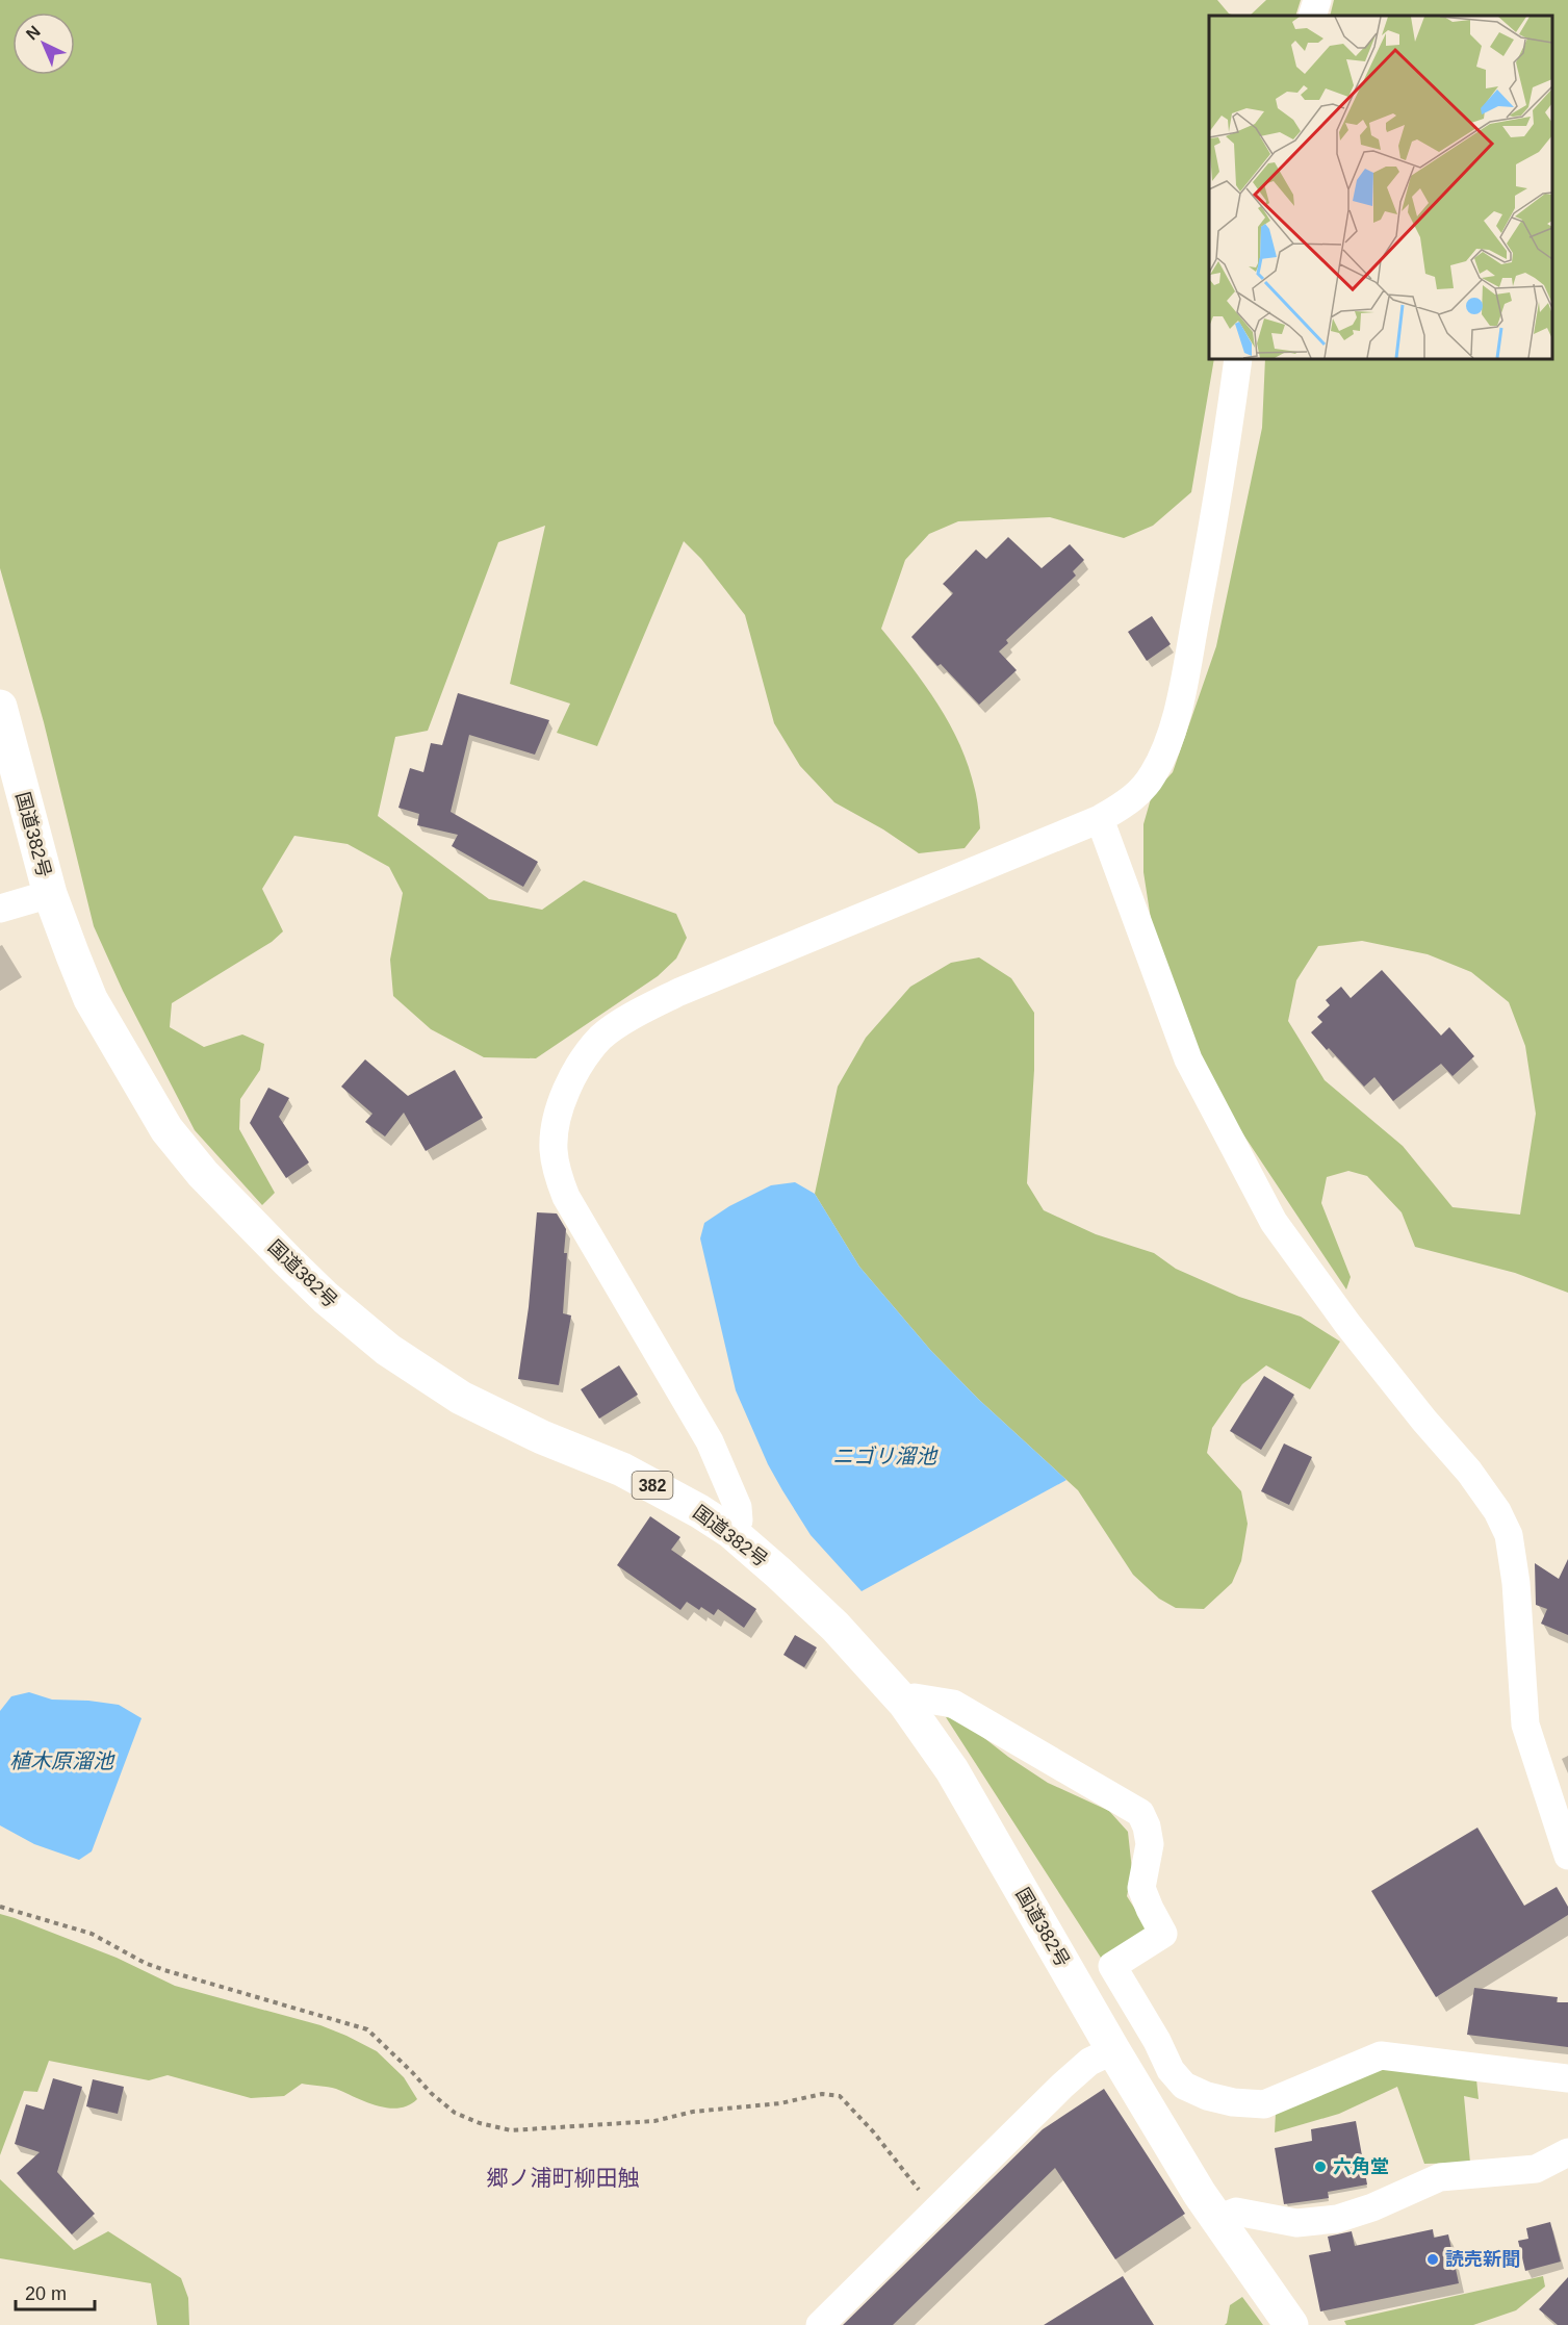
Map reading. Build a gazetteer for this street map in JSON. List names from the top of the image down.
{
  "streets": {
    "highway": ["国道382号", "382"]
  },
  "districts": ["郷ノ浦町柳田触"],
  "water": ["ニゴリ溜池", "植木原溜池"],
  "places": ["六角堂", "読売新聞"],
  "scale_bar": "20 m",
  "north": "top left"
}
